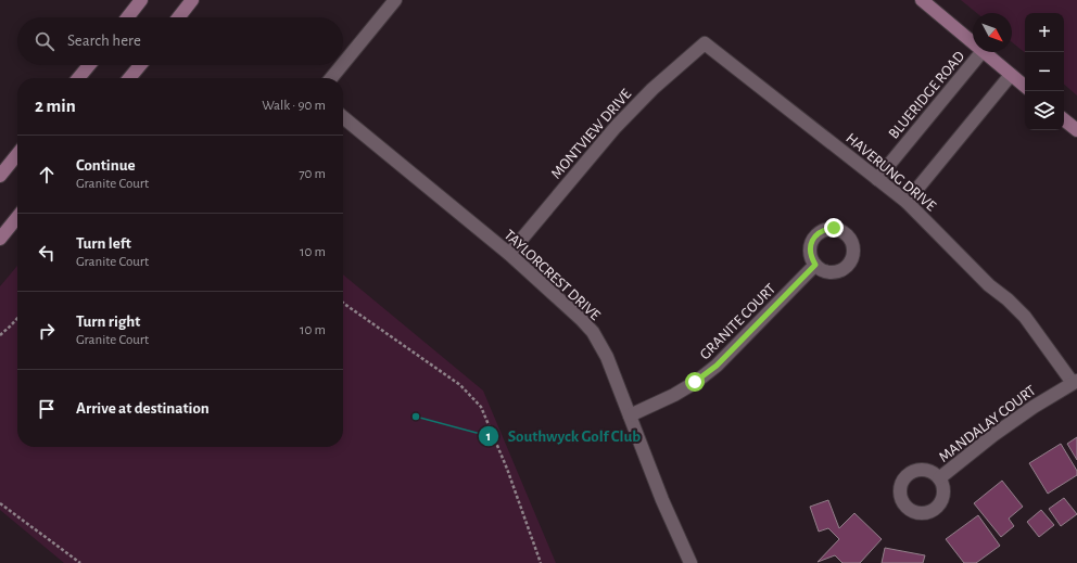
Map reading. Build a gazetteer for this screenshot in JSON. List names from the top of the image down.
{
  "streets": {
    "street": [
      "BLUERIDGE ROAD",
      "MONTVIEW DRIVE",
      "HAVERUNG DRIVE",
      "TAYLORCREST DRIVE",
      "GRANITE COURT",
      "MANDALAY COURT"
    ]
  },
  "crossings": [
    ["BLUERIDGE ROAD", "HAVERUNG DRIVE"],
    ["MONTVIEW DRIVE", "HAVERUNG DRIVE"],
    ["MONTVIEW DRIVE", "TAYLORCREST DRIVE"],
    ["HAVERUNG DRIVE", "MANDALAY COURT"],
    ["TAYLORCREST DRIVE", "GRANITE COURT"]
  ],
  "places": ["Southwyck Golf Club"],
  "north": "bottom right",
  "page": {
    "map_buttons": ["+", "−"],
    "search": "Search here",
    "heading": ["2 min", "Walk · 90 m"],
    "list": [
      ["Continue", "Granite Court", "70 m"],
      ["Turn left", "Granite Court", "10 m"],
      ["Turn right", "Granite Court", "10 m"],
      "Arrive at destination"
    ]
  }
}
